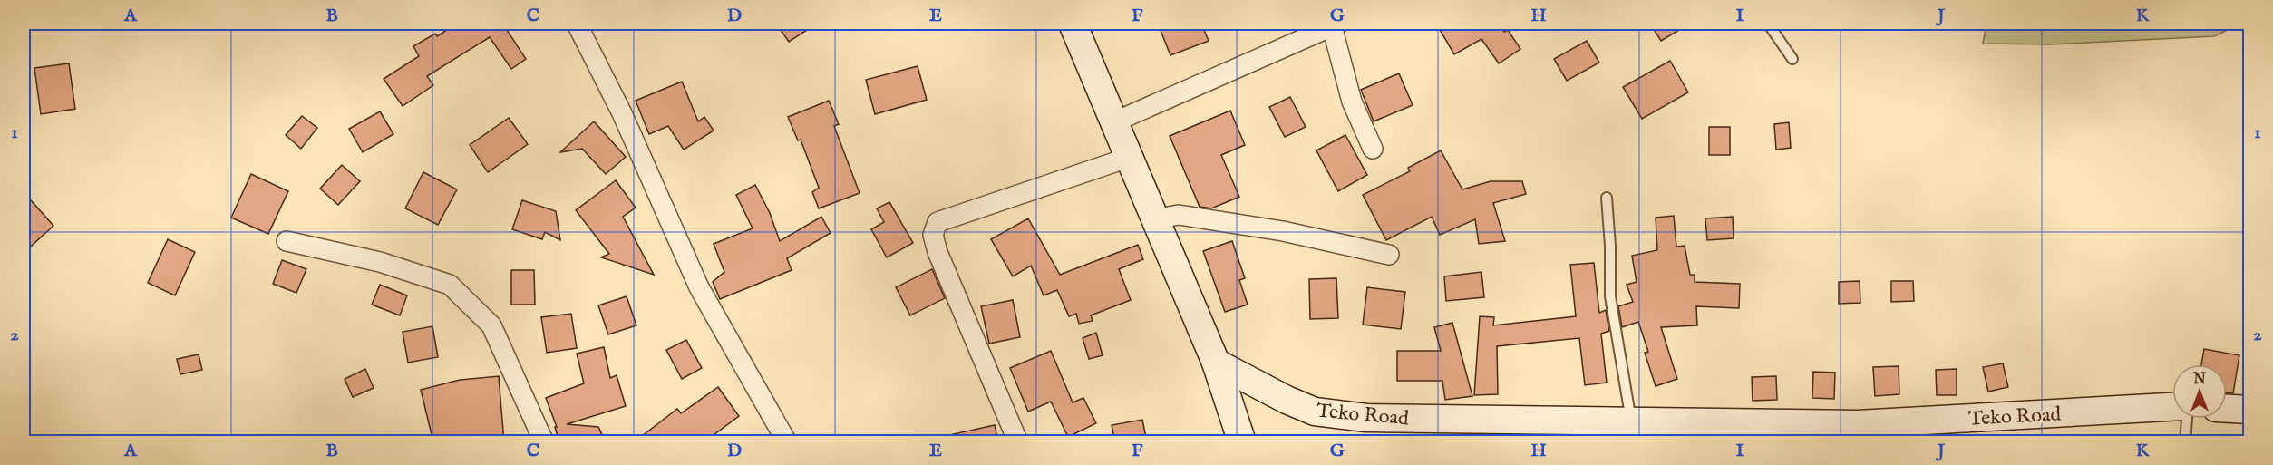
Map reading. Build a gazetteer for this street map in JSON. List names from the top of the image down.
{
  "streets": {
    "street": ["Teko Road"]
  },
  "north": "top",
  "grid": {
    "columns": [
      "A",
      "B",
      "C",
      "D",
      "E",
      "F",
      "G",
      "H",
      "I",
      "J",
      "K"
    ],
    "rows": ["1", "2"]
  }
}
